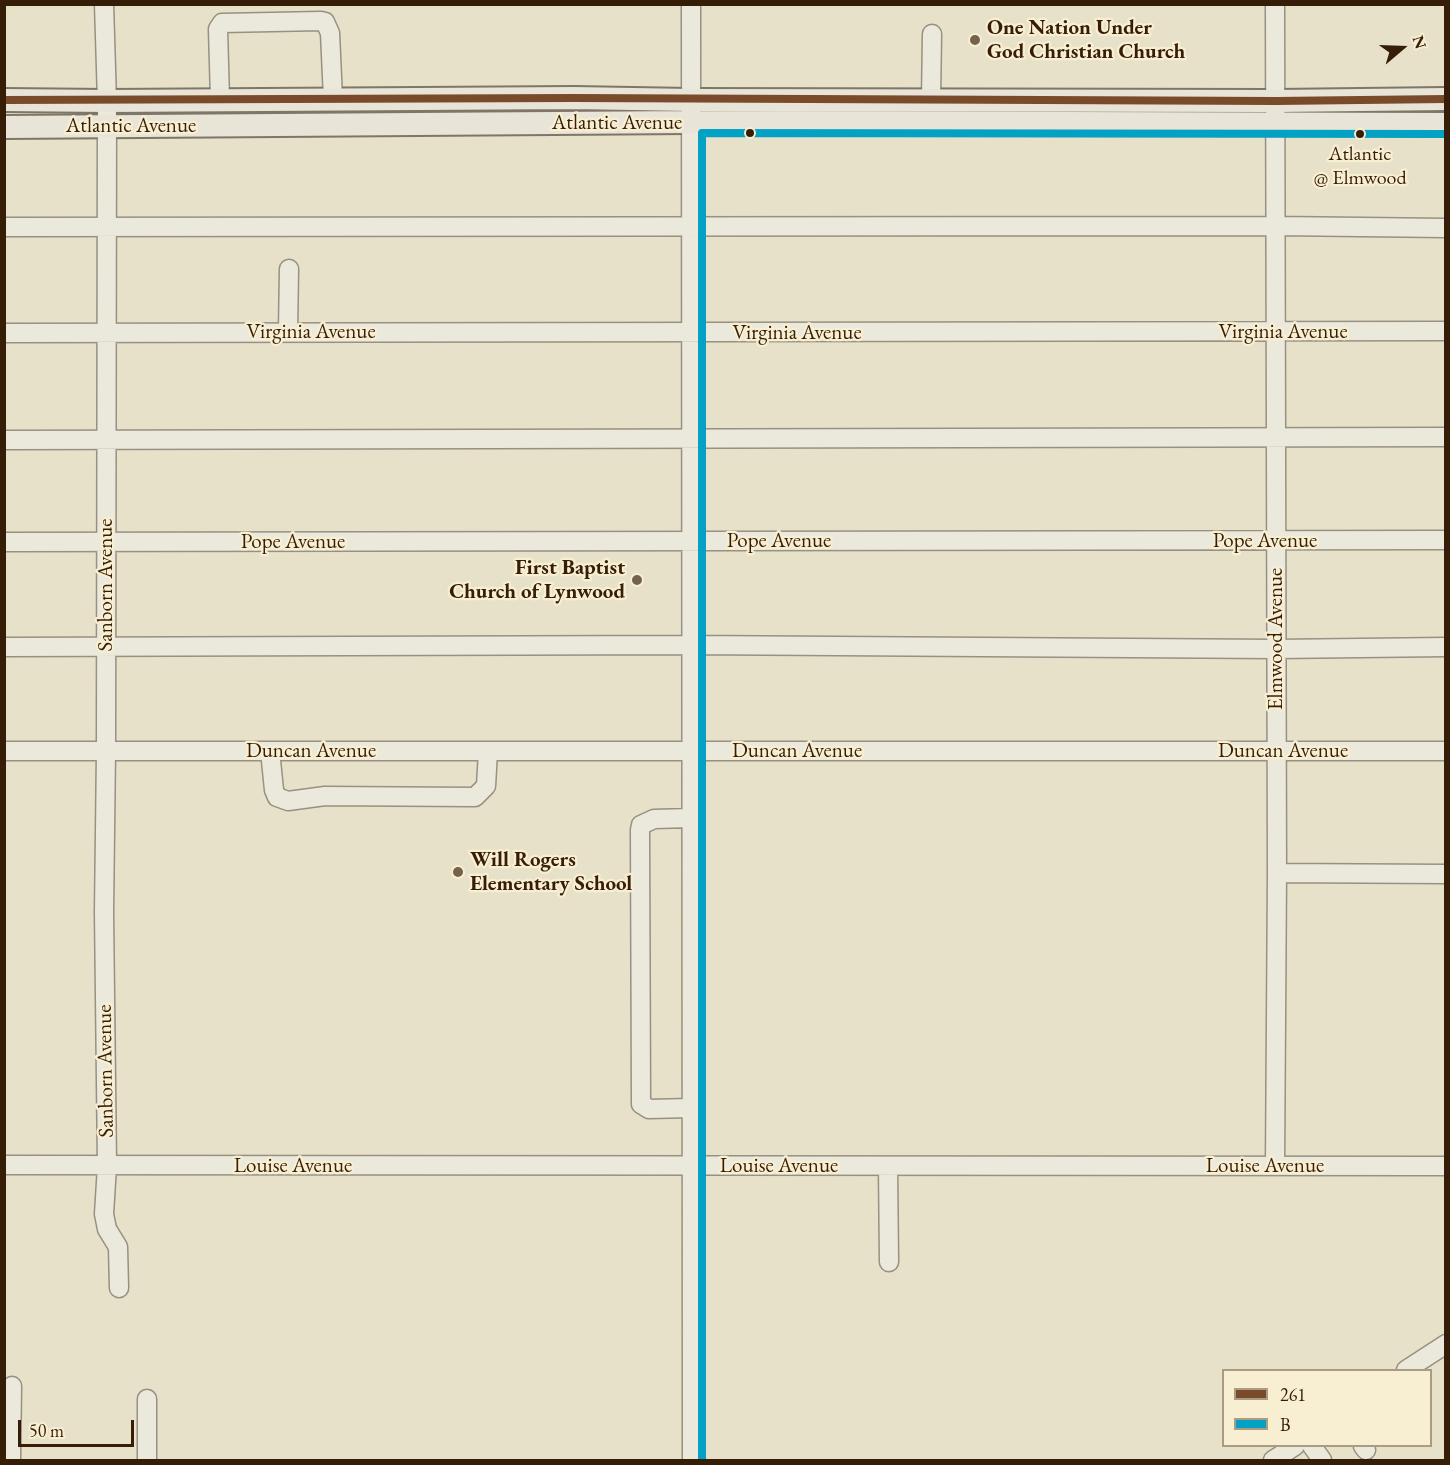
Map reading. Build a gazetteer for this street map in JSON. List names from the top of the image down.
{
  "streets": {
    "main road": ["Atlantic Avenue"],
    "street": [
      "Virginia Avenue",
      "Pope Avenue",
      "Sanborn Avenue",
      "Elmwood Avenue",
      "Duncan Avenue",
      "Louise Avenue"
    ]
  },
  "crossings": [
    ["Atlantic Avenue", "Sanborn Avenue"],
    ["Atlantic Avenue", "Elmwood Avenue"],
    ["Virginia Avenue", "Sanborn Avenue"],
    ["Virginia Avenue", "Elmwood Avenue"],
    ["Pope Avenue", "Sanborn Avenue"],
    ["Pope Avenue", "Elmwood Avenue"],
    ["Sanborn Avenue", "Duncan Avenue"],
    ["Sanborn Avenue", "Louise Avenue"],
    ["Elmwood Avenue", "Duncan Avenue"],
    ["Elmwood Avenue", "Louise Avenue"]
  ],
  "places": [
    "One Nation Under God Christian Church",
    "Atlantic @ Elmwood",
    "First Baptist Church of Lynwood",
    "Will Rogers Elementary School"
  ],
  "lines": ["transit line 261", "transit line B"],
  "legend": ["261", "B"],
  "scale_bar": "50 m",
  "north": "right"
}
